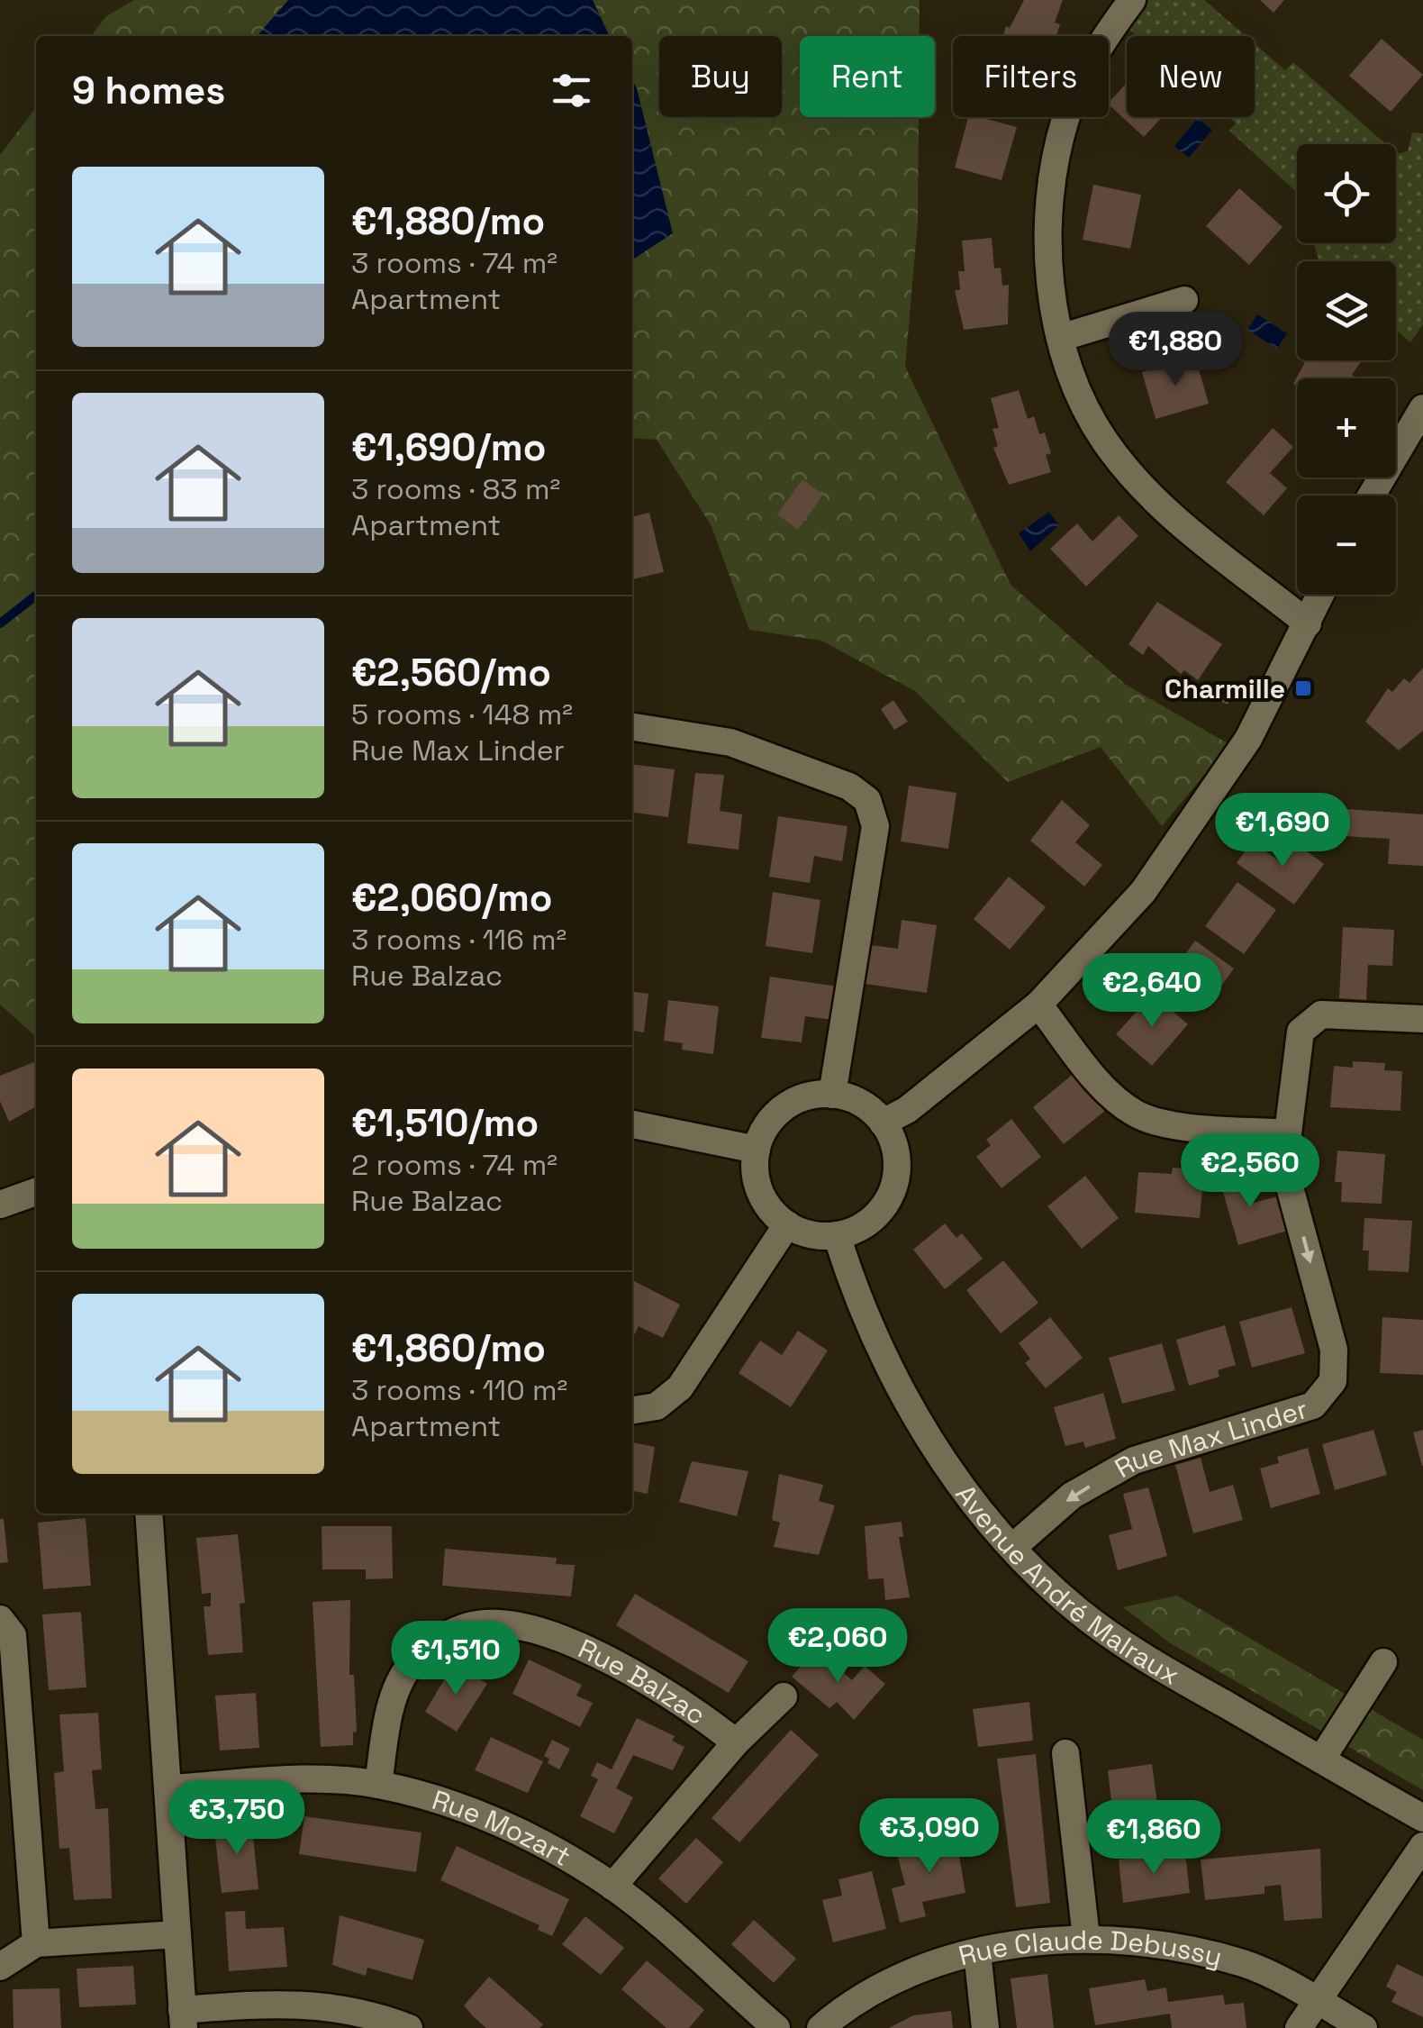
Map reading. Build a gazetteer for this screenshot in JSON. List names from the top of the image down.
{
  "streets": {
    "street": [
      "Rue Max Linder",
      "Avenue André Malraux",
      "Rue Balzac",
      "Rue Mozart",
      "Rue Claude Debussy"
    ]
  },
  "crossings": [
    ["Rue Max Linder", "Avenue André Malraux"],
    ["Rue Balzac", "Rue Mozart"]
  ],
  "places": {
    "transit": ["Charmille"]
  },
  "page": {
    "chip": [
      "Buy",
      "Rent",
      "Filters",
      "New"
    ],
    "heading": "9 homes",
    "map_buttons": ["+", "−"],
    "list": [
      {
        "name": "€1,880/mo",
        "note": "3 rooms · 74 m² · Apartment"
      },
      {
        "name": "€1,690/mo",
        "note": "3 rooms · 83 m² · Apartment"
      },
      {
        "name": "€2,560/mo",
        "note": "5 rooms · 148 m² · Rue Max Linder"
      },
      {
        "name": "€2,060/mo",
        "note": "3 rooms · 116 m² · Rue Balzac"
      },
      {
        "name": "€1,510/mo",
        "note": "2 rooms · 74 m² · Rue Balzac"
      },
      {
        "name": "€1,860/mo",
        "note": "3 rooms · 110 m² · Apartment"
      }
    ],
    "price": [
      "€1,880",
      "€1,690",
      "€2,640",
      "€2,560",
      "€2,060",
      "€1,510",
      "€3,750",
      "€3,090",
      "€1,860"
    ]
  }
}
